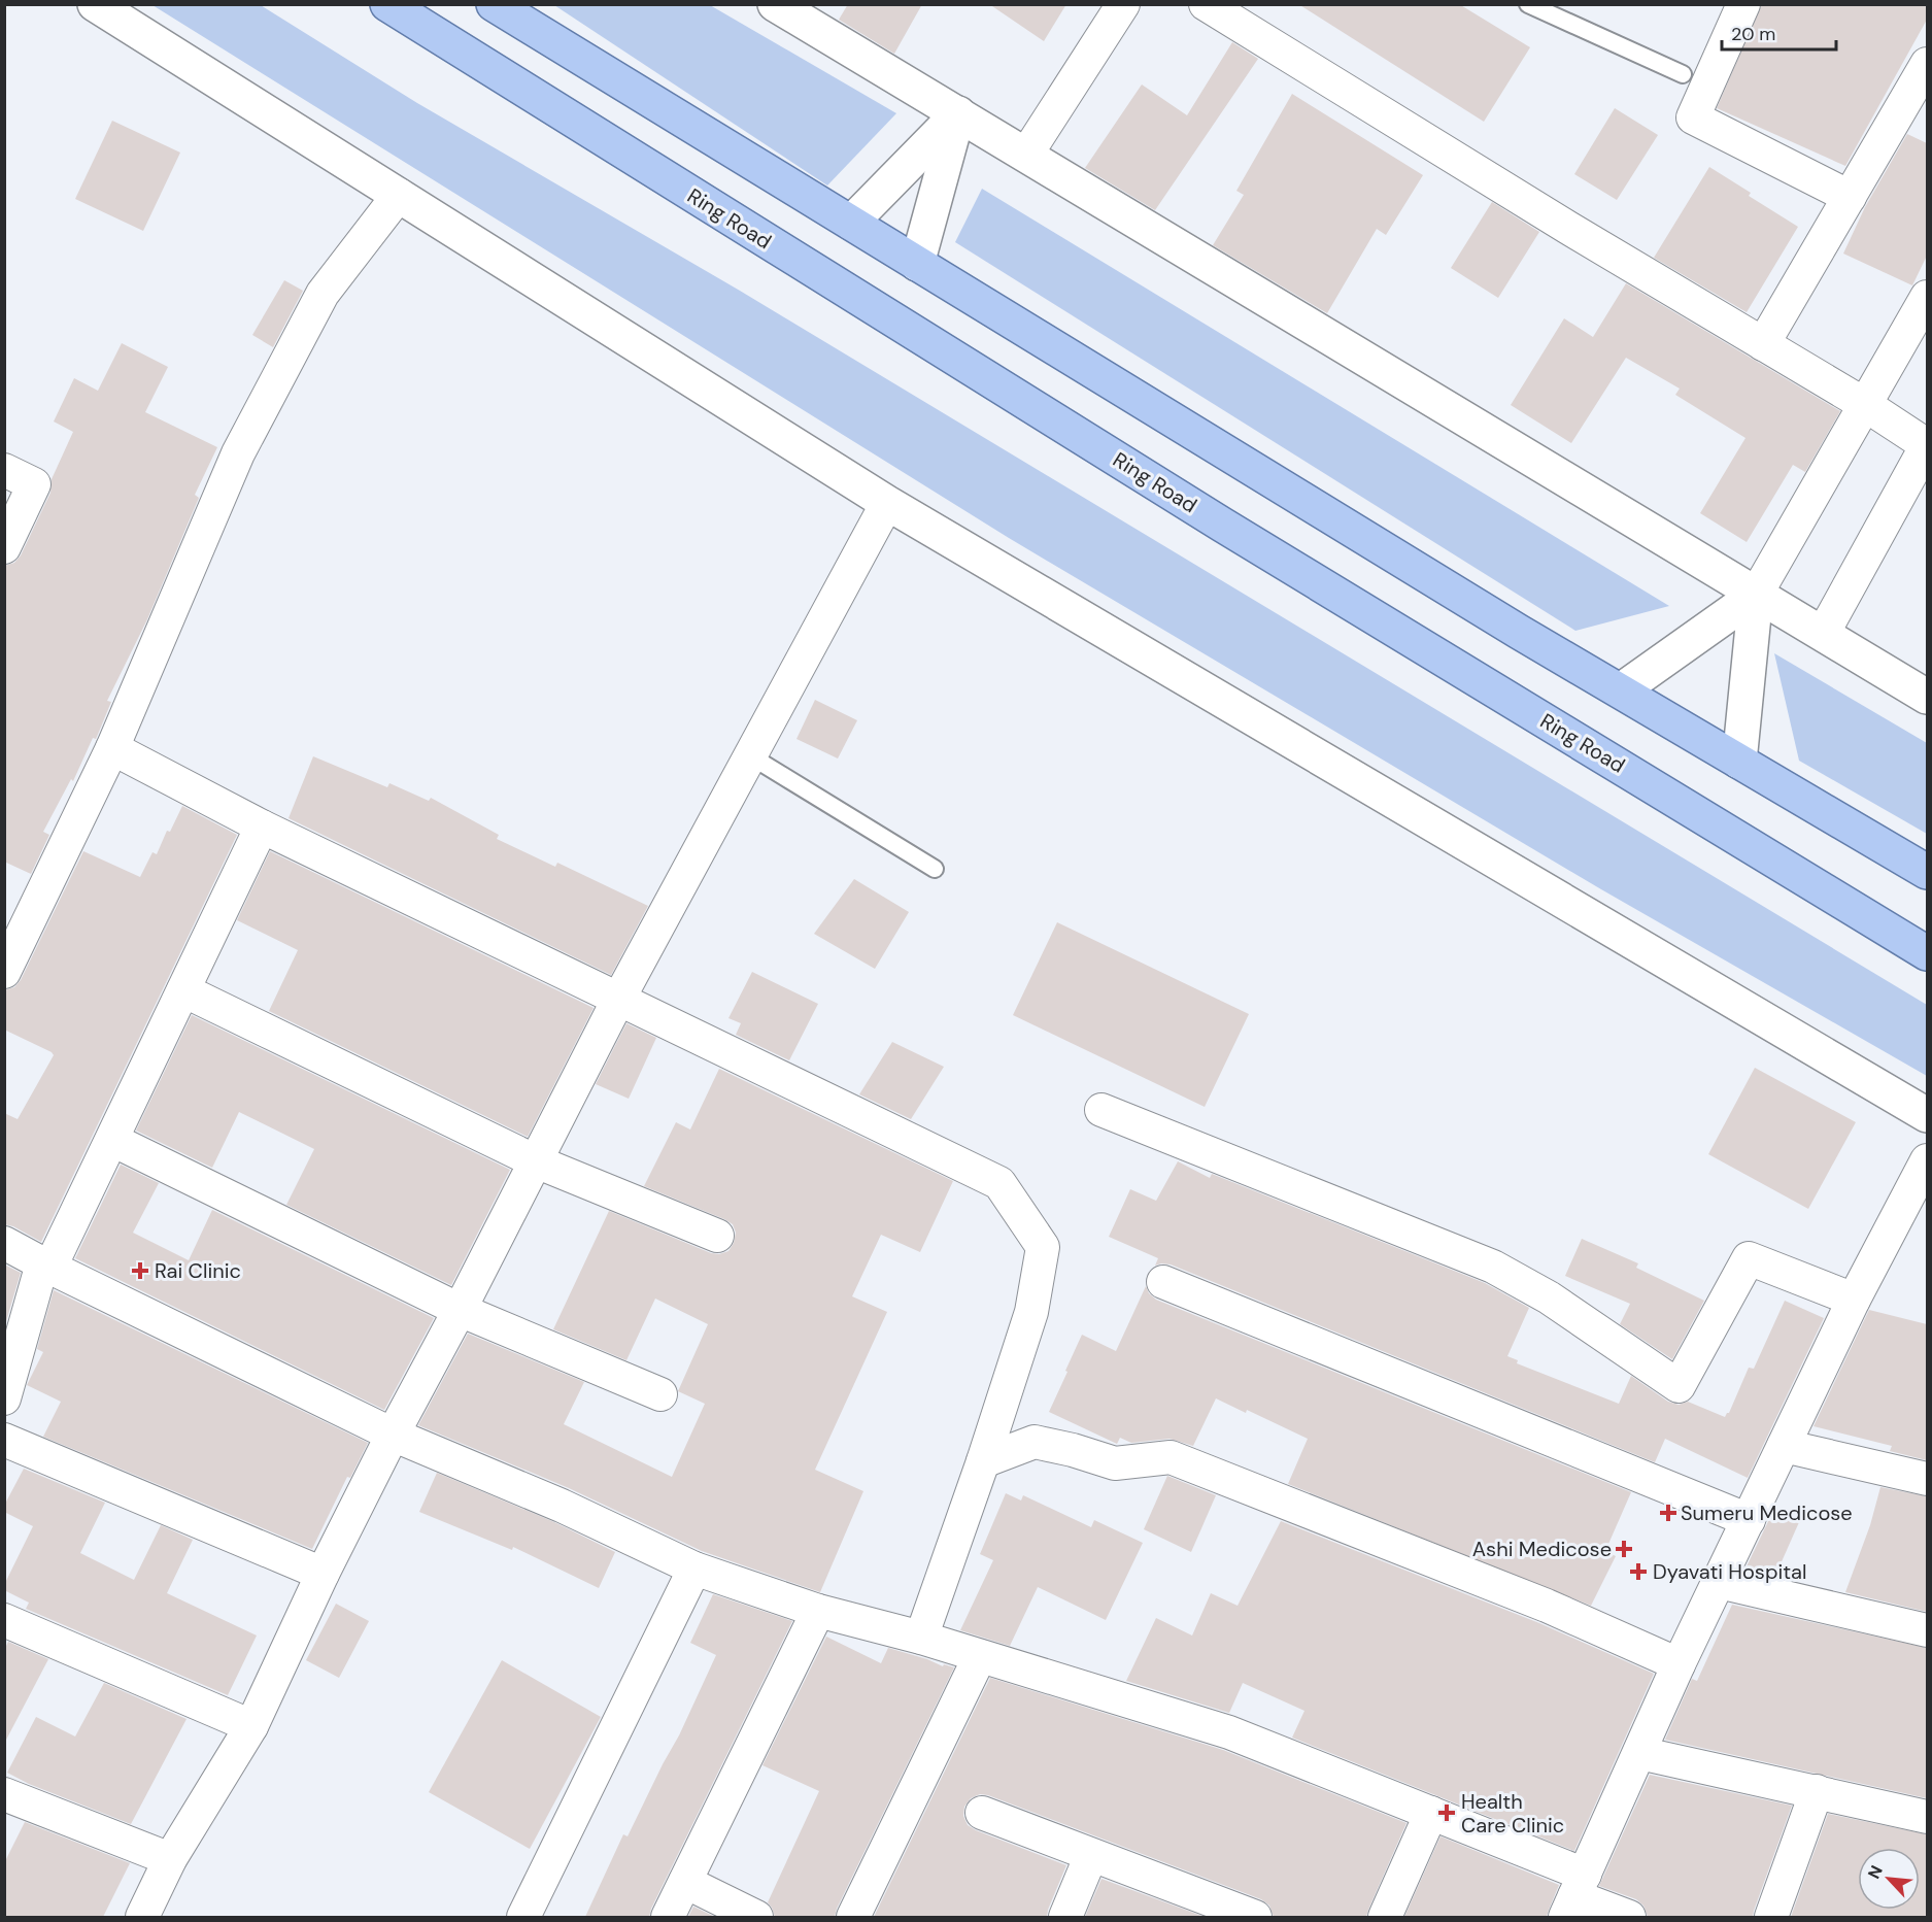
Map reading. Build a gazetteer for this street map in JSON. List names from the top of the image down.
{
  "streets": {
    "main road": ["Ring Road"]
  },
  "places": {
    "health": [
      "Rai Clinic",
      "Sumeru Medicose",
      "Ashi Medicose",
      "Dyavati Hospital",
      "Health Care Clinic"
    ]
  },
  "scale_bar": "20 m",
  "north": "top left"
}
